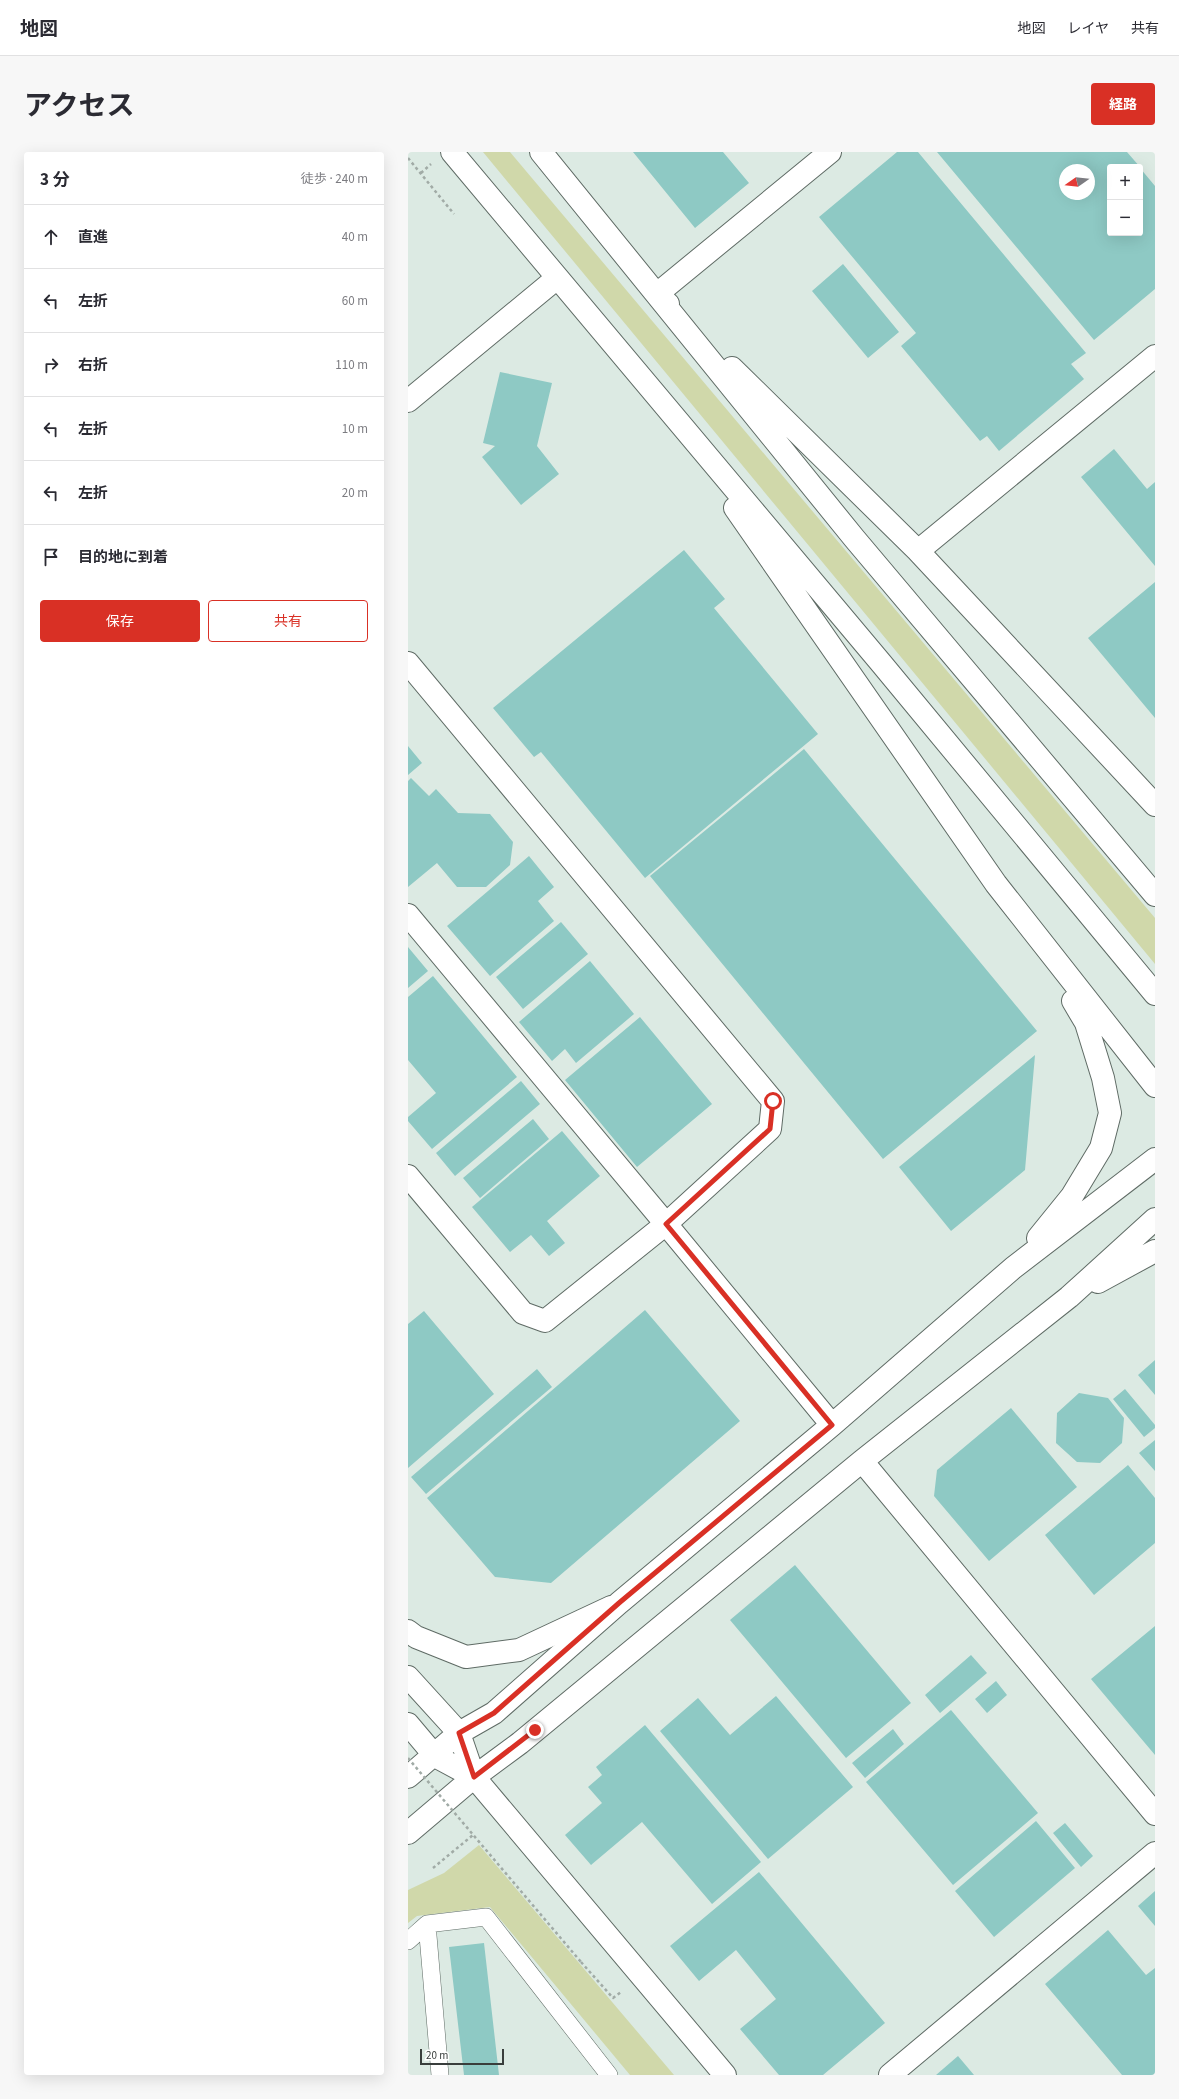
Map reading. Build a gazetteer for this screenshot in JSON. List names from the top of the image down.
{
  "scale_bar": "20 m",
  "north": "left",
  "page": {
    "header": "地図",
    "nav": ["地図", "レイヤ", "共有"],
    "title": "アクセス",
    "buttons": [
      "経路",
      ["保存", "共有"]
    ],
    "heading": ["3 分", "徒歩 · 240 m"],
    "map_buttons": ["+", "−"],
    "list": [
      ["直進", "40 m"],
      ["左折", "60 m"],
      ["右折", "110 m"],
      ["左折", "10 m"],
      ["左折", "20 m"],
      "目的地に到着"
    ],
    "scale": "20 m"
  }
}
